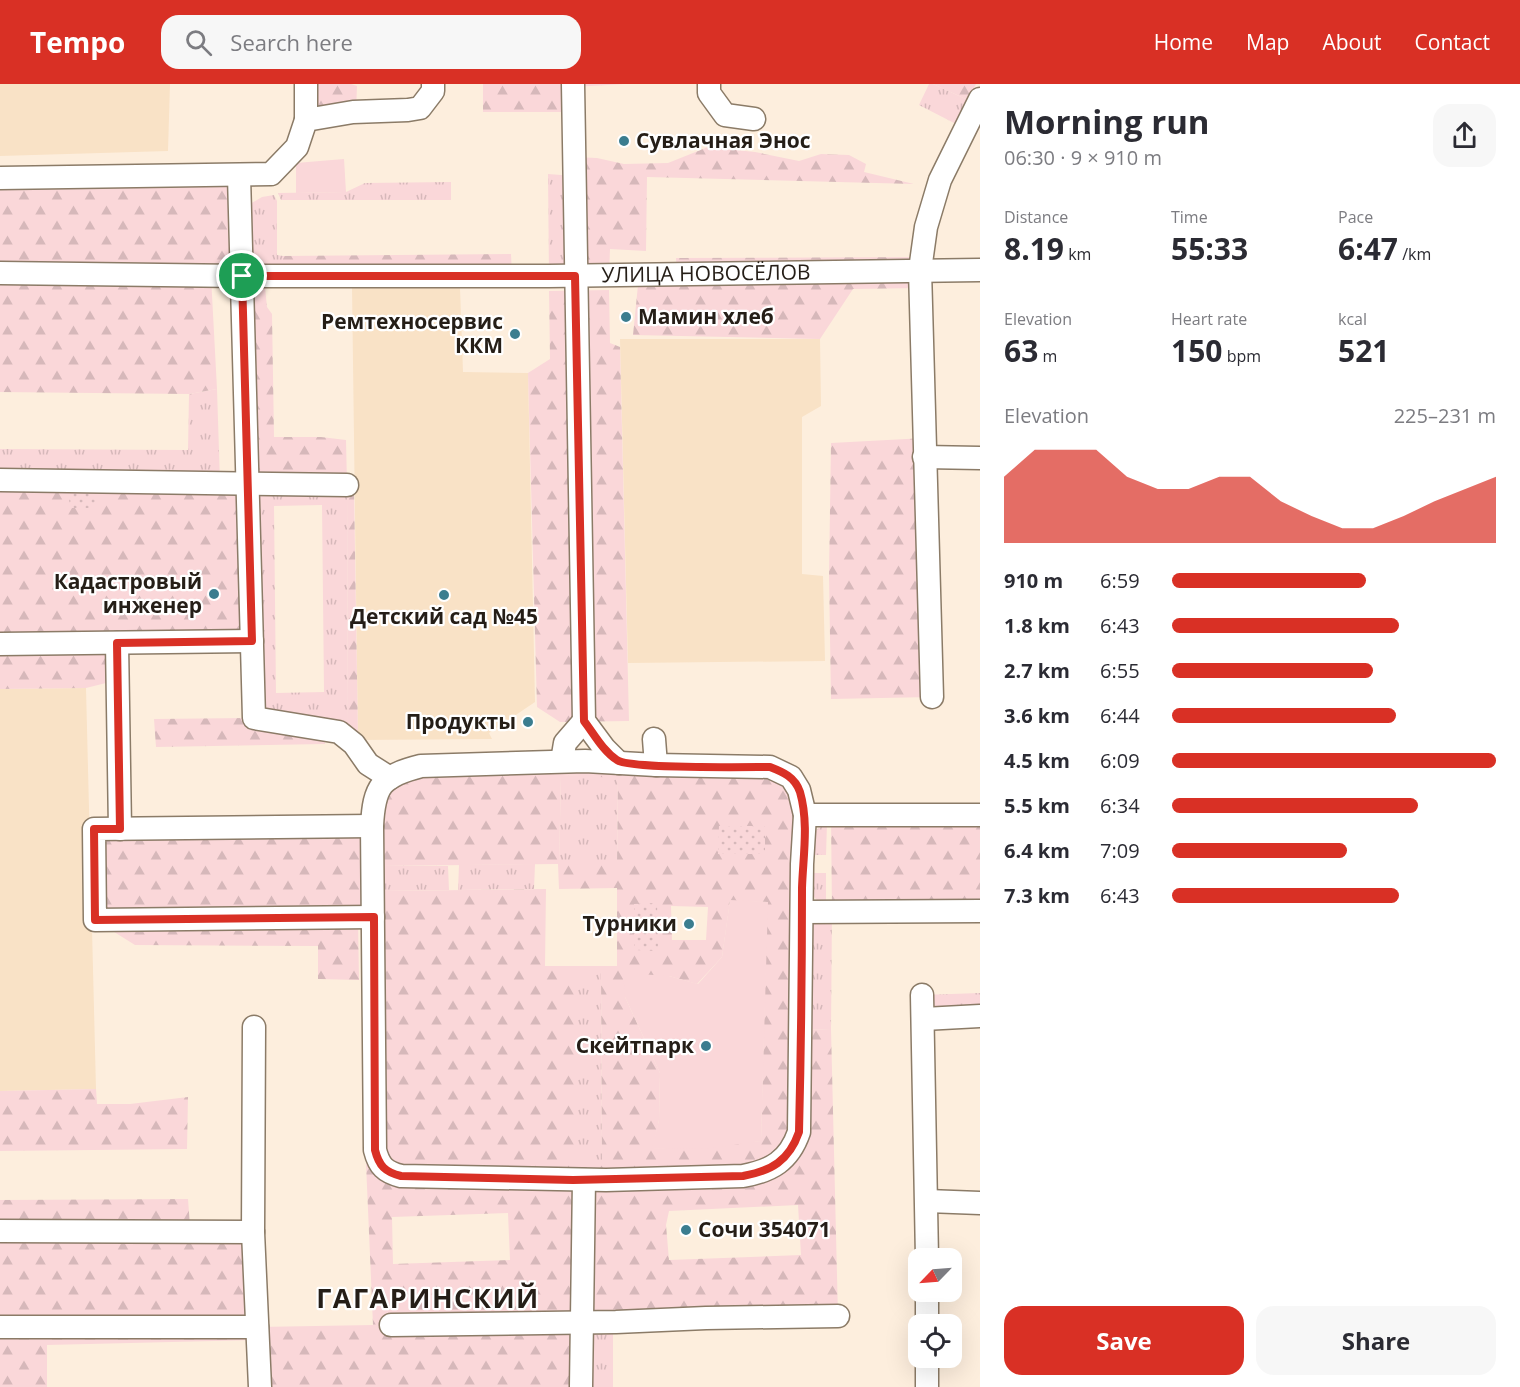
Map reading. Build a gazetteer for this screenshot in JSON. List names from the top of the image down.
{
  "streets": {
    "street": ["УЛИЦА НОВОСЁЛОВ"]
  },
  "districts": ["ГАГАРИНСКИЙ"],
  "places": [
    "Сувлачная Энос",
    "Мамин хлеб",
    "Ремтехносервис ККМ",
    "Кадастровый инженер",
    "Детский сад №45",
    "Продукты",
    "Турники",
    "Скейтпарк",
    "Сочи 354071"
  ],
  "north": "bottom left",
  "page": {
    "header": "Tempo",
    "search": "Search here",
    "nav": [
      "Home",
      "Map",
      "About",
      "Contact"
    ],
    "heading": ["Morning run", "06:30 · 9 × 910 m"],
    "stats": [
      ["Distance", "8.19 km"],
      ["Time", "55:33"],
      ["Pace", "6:47 /km"],
      ["Elevation", "63 m"],
      ["Heart rate", "150 bpm"],
      ["kcal", "521"]
    ],
    "chart": ["Elevation", "225–231 m"],
    "list": [
      {
        "name": "910 m",
        "note": "6:59"
      },
      {
        "name": "1.8 km",
        "note": "6:43"
      },
      {
        "name": "2.7 km",
        "note": "6:55"
      },
      {
        "name": "3.6 km",
        "note": "6:44"
      },
      {
        "name": "4.5 km",
        "note": "6:09"
      },
      {
        "name": "5.5 km",
        "note": "6:34"
      },
      {
        "name": "6.4 km",
        "note": "7:09"
      },
      {
        "name": "7.3 km",
        "note": "6:43"
      }
    ],
    "buttons": ["Save", "Share"]
  }
}
